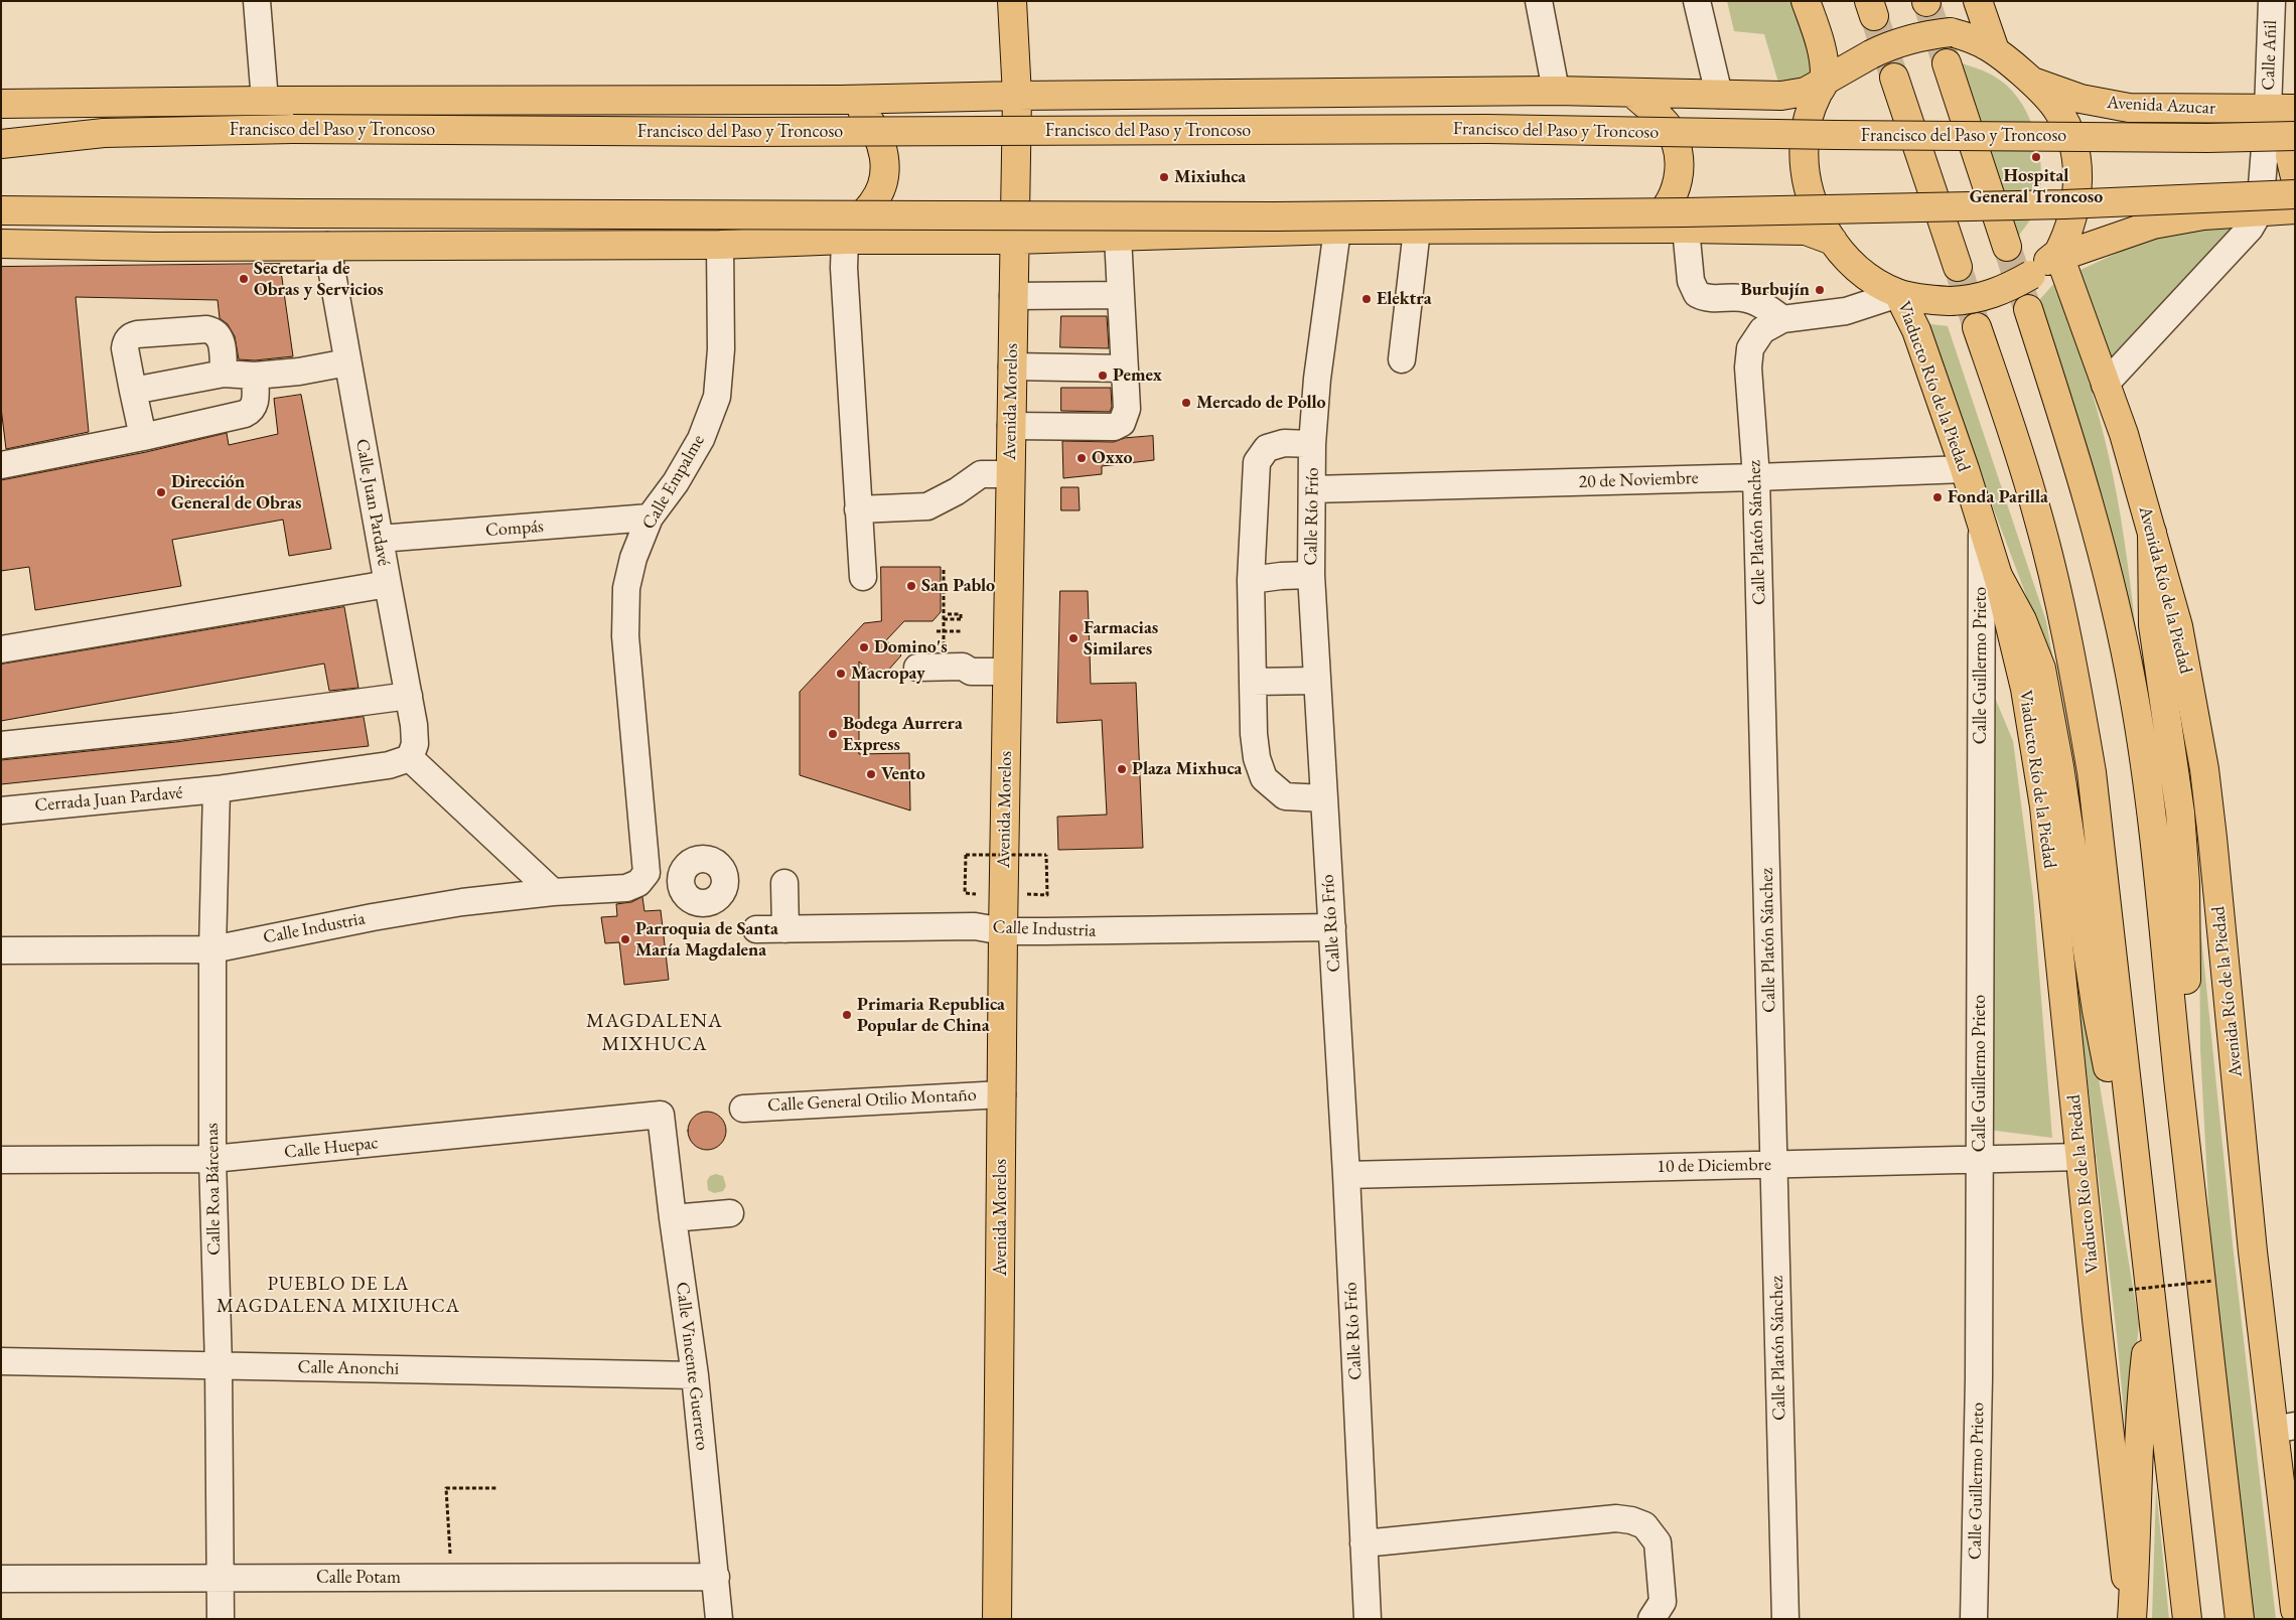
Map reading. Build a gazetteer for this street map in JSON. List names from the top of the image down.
{
  "streets": {
    "main road": [
      "Avenida Azucar",
      "Francisco del Paso y Troncoso",
      "Viaducto Río de la Piedad",
      "Avenida Morelos",
      "Avenida Río de la Piedad"
    ],
    "street": [
      "Calle Añil",
      "20 de Noviembre",
      "Calle Empalme",
      "Calle Juan Pardavé",
      "Calle Río Frío",
      "Compás",
      "Calle Platón Sánchez",
      "Calle Guillermo Prieto",
      "Cerrada Juan Pardavé",
      "Calle Industria",
      "Calle General Otilio Montaño",
      "Calle Huepac",
      "10 de Diciembre",
      "Calle Roa Bárcenas",
      "Calle Vincente Guerrero",
      "Calle Anonchi",
      "Calle Potam"
    ]
  },
  "crossings": [
    ["Calle Añil", "Avenida Azucar"],
    ["Avenida Azucar", "Francisco del Paso y Troncoso"],
    ["Francisco del Paso y Troncoso", "Viaducto Río de la Piedad"],
    ["Francisco del Paso y Troncoso", "Avenida Morelos"],
    ["Viaducto Río de la Piedad", "20 de Noviembre"],
    ["Viaducto Río de la Piedad", "Calle Guillermo Prieto"],
    ["Viaducto Río de la Piedad", "10 de Diciembre"],
    ["Avenida Morelos", "Calle Industria"],
    ["Avenida Morelos", "Calle General Otilio Montaño"],
    ["20 de Noviembre", "Calle Río Frío"],
    ["20 de Noviembre", "Calle Platón Sánchez"],
    ["Calle Empalme", "Compás"],
    ["Calle Empalme", "Calle Industria"],
    ["Calle Juan Pardavé", "Compás"],
    ["Calle Río Frío", "Calle Industria"],
    ["Calle Río Frío", "10 de Diciembre"],
    ["Calle Platón Sánchez", "10 de Diciembre"],
    ["Calle Guillermo Prieto", "10 de Diciembre"],
    ["Cerrada Juan Pardavé", "Calle Roa Bárcenas"],
    ["Calle Industria", "Calle Roa Bárcenas"],
    ["Calle Huepac", "Calle Roa Bárcenas"],
    ["Calle Huepac", "Calle Vincente Guerrero"],
    ["Calle Roa Bárcenas", "Calle Anonchi"],
    ["Calle Roa Bárcenas", "Calle Potam"],
    ["Calle Vincente Guerrero", "Calle Anonchi"],
    ["Calle Vincente Guerrero", "Calle Potam"]
  ],
  "districts": ["MAGDALENA MIXHUCA", "PUEBLO DE LA MAGDALENA MIXIUHCA"],
  "places": [
    "Hospital General Troncoso",
    "Mixiuhca",
    "Secretaria de Obras y Servicios",
    "Burbujín",
    "Elektra",
    "Pemex",
    "Mercado de Pollo",
    "Oxxo",
    "Dirección General de Obras",
    "Fonda Parilla",
    "San Pablo",
    "Farmacias Similares",
    "Domino's",
    "Macropay",
    "Bodega Aurrera Express",
    "Plaza Mixhuca",
    "Vento",
    "Parroquia de Santa María Magdalena",
    "Primaria Republica Popular de China"
  ]
}
